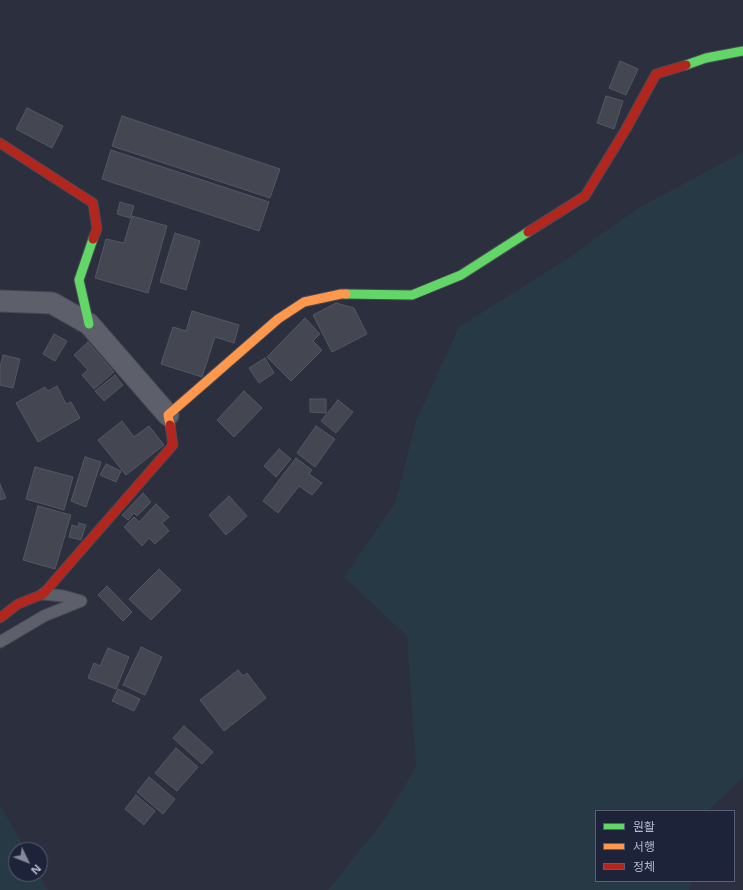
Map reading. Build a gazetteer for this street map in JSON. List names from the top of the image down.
{
  "legend": ["원활", "서행", "정체"],
  "north": "bottom right"
}
